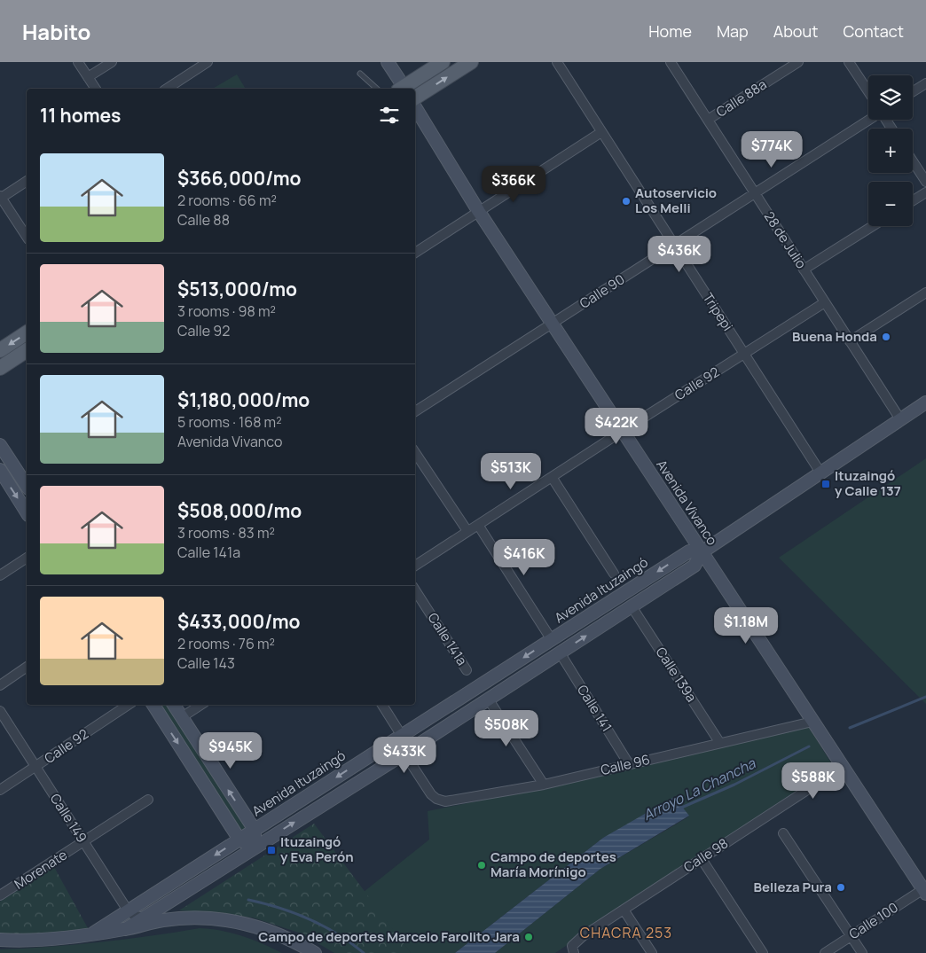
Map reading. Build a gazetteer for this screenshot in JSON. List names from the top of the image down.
{
  "streets": {
    "main road": ["Avenida Vivanco", "Avenida Ituzaingó"],
    "street": [
      "Calle 88a",
      "28 de Julio",
      "Calle 90",
      "Tripepi",
      "Calle 92",
      "Calle 141a",
      "Calle 139a",
      "Calle 141",
      "Calle 96",
      "Calle 149",
      "Calle 98",
      "Morenate",
      "Calle 100"
    ]
  },
  "crossings": [
    ["Calle 88a", "28 de Julio"],
    ["28 de Julio", "Calle 90"],
    ["28 de Julio", "Calle 92"],
    ["28 de Julio", "Avenida Ituzaingó"],
    ["Calle 90", "Tripepi"],
    ["Calle 90", "Avenida Vivanco"],
    ["Tripepi", "Calle 92"],
    ["Tripepi", "Avenida Ituzaingó"],
    ["Calle 92", "Avenida Vivanco"],
    ["Calle 92", "Calle 149"],
    ["Avenida Vivanco", "Avenida Ituzaingó"],
    ["Avenida Vivanco", "Calle 96"],
    ["Avenida Vivanco", "Calle 98"],
    ["Avenida Vivanco", "Calle 100"],
    ["Avenida Ituzaingó", "Calle 139a"],
    ["Avenida Ituzaingó", "Calle 141"],
    ["Avenida Ituzaingó", "Calle 96"],
    ["Avenida Ituzaingó", "Calle 149"],
    ["Calle 139a", "Calle 96"],
    ["Calle 141", "Calle 96"],
    ["Calle 149", "Morenate"]
  ],
  "districts": ["CHACRA 253"],
  "water": ["Arroyo La Chancha"],
  "places": {
    "other": [
      "Autoservicio Los Melli",
      "Buena Honda",
      "Campo de deportes María Morínigo",
      "Belleza Pura",
      "Campo de deportes Marcelo Farolito Jara"
    ],
    "transit": ["Ituzaingó y Calle 137", "Ituzaingó y Eva Perón"]
  },
  "page": {
    "header": "Habito",
    "nav": [
      "Home",
      "Map",
      "About",
      "Contact"
    ],
    "map_buttons": ["+", "−"],
    "heading": "11 homes",
    "price": [
      "$774K",
      "$366K",
      "$436K",
      "$422K",
      "$513K",
      "$416K",
      "$1.18M",
      "$508K",
      "$945K",
      "$433K",
      "$588K"
    ],
    "list": [
      {
        "name": "$366,000/mo",
        "note": "2 rooms · 66 m² · Calle 88"
      },
      {
        "name": "$513,000/mo",
        "note": "3 rooms · 98 m² · Calle 92"
      },
      {
        "name": "$1,180,000/mo",
        "note": "5 rooms · 168 m² · Avenida Vivanco"
      },
      {
        "name": "$508,000/mo",
        "note": "3 rooms · 83 m² · Calle 141a"
      },
      {
        "name": "$433,000/mo",
        "note": "2 rooms · 76 m² · Calle 143"
      }
    ]
  }
}
